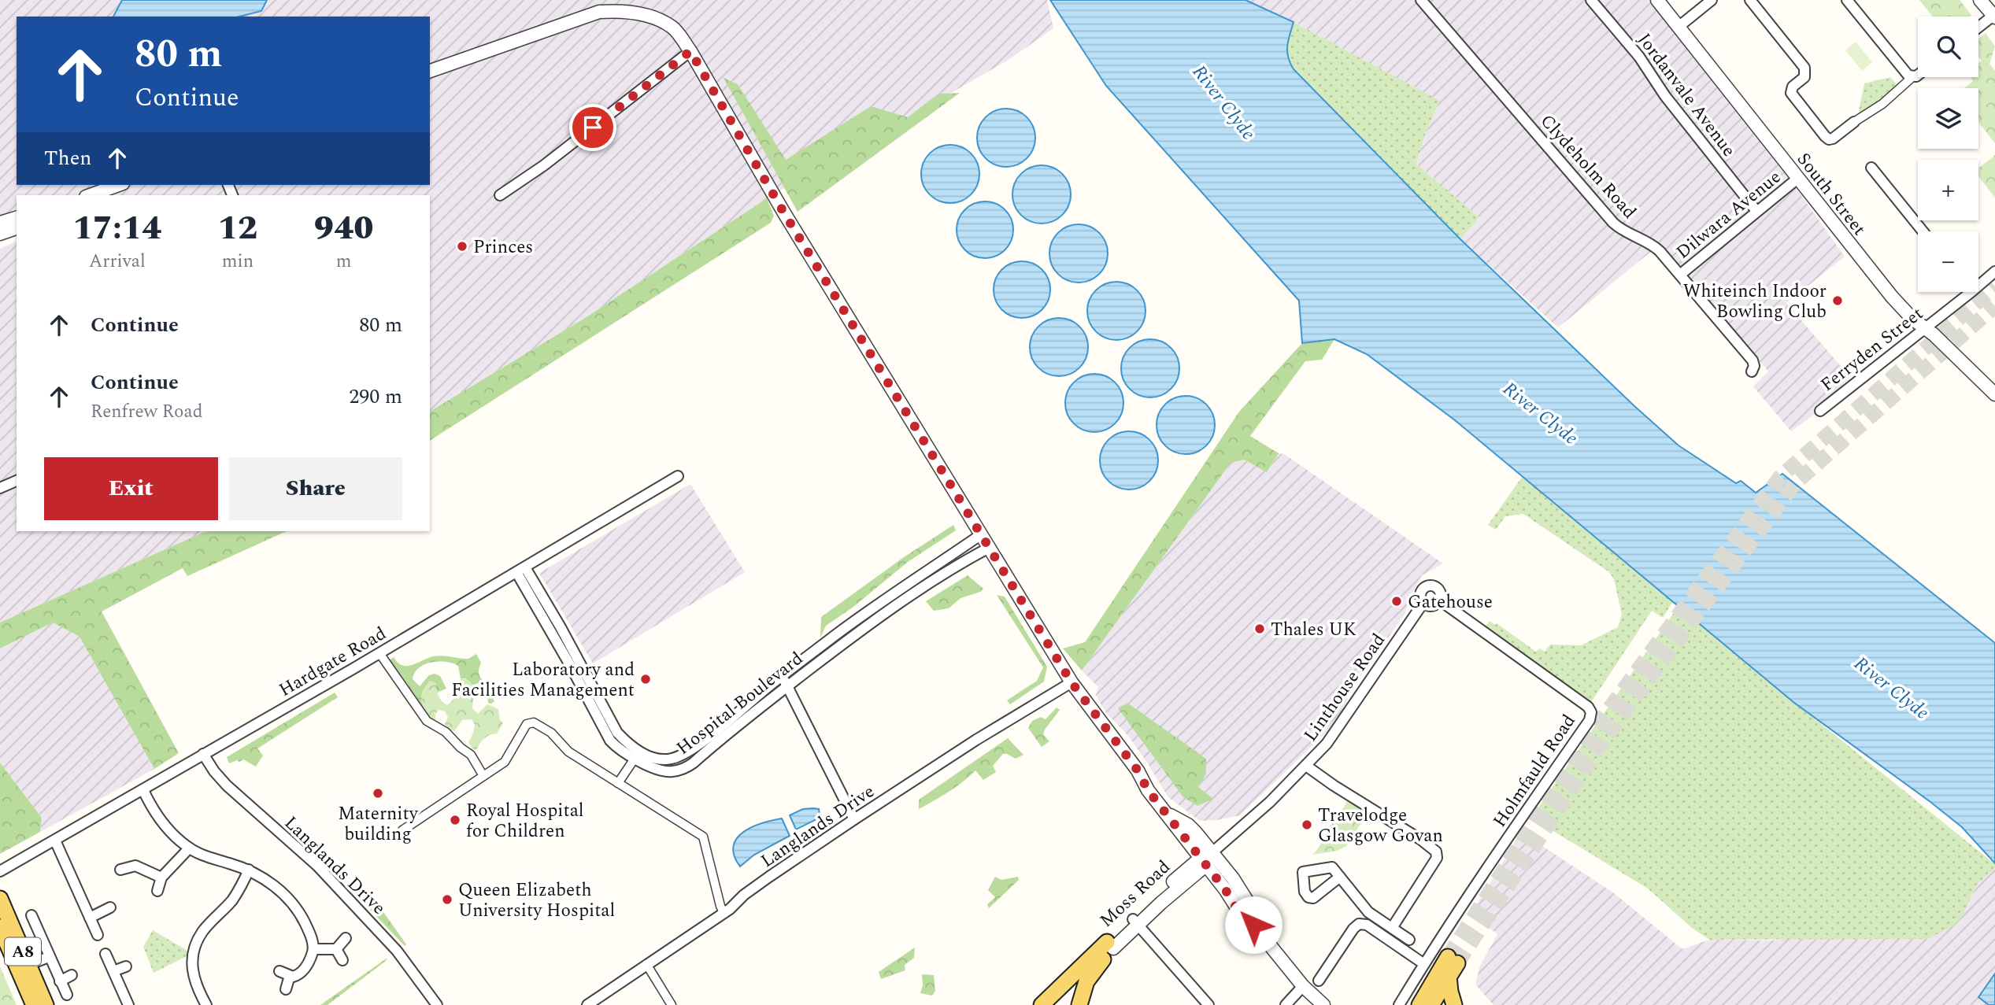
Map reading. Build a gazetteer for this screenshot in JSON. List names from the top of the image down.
{
  "streets": {
    "main road": ["A8"],
    "street": [
      "Jordanvale Avenue",
      "Clydeholm Road",
      "South Street",
      "Dilwara Avenue",
      "Ferryden Street",
      "Hardgate Road",
      "Linthouse Road",
      "Hospital Boulevard",
      "Holmfauld Road",
      "Langlands Drive",
      "Moss Road"
    ]
  },
  "crossings": [
    ["Jordanvale Avenue", "Dilwara Avenue"],
    ["Clydeholm Road", "Dilwara Avenue"],
    ["South Street", "Dilwara Avenue"],
    ["South Street", "Ferryden Street"],
    ["Hardgate Road", "Hospital Boulevard"],
    ["Hardgate Road", "Langlands Drive"],
    ["Linthouse Road", "Holmfauld Road"],
    ["Linthouse Road", "Moss Road"]
  ],
  "water": ["River Clyde"],
  "places": [
    "Princes",
    "Whiteinch Indoor Bowling Club",
    "Gatehouse",
    "Thales UK",
    "Laboratory and Facilities Management",
    "Maternity building",
    "Royal Hospital for Children",
    "Travelodge Glasgow Govan",
    "Queen Elizabeth University Hospital"
  ],
  "page": {
    "map_buttons": ["+", "−"],
    "turn": ["80 m", "Continue"],
    "then": "Then",
    "eta": [
      "17:14",
      "Arrival",
      "12",
      "min",
      "940",
      "m"
    ],
    "list": [
      {
        "name": "Continue",
        "value": "80 m"
      },
      {
        "name": "Continue",
        "note": "Renfrew Road",
        "value": "290 m"
      }
    ],
    "buttons": ["Exit", "Share"]
  }
}
